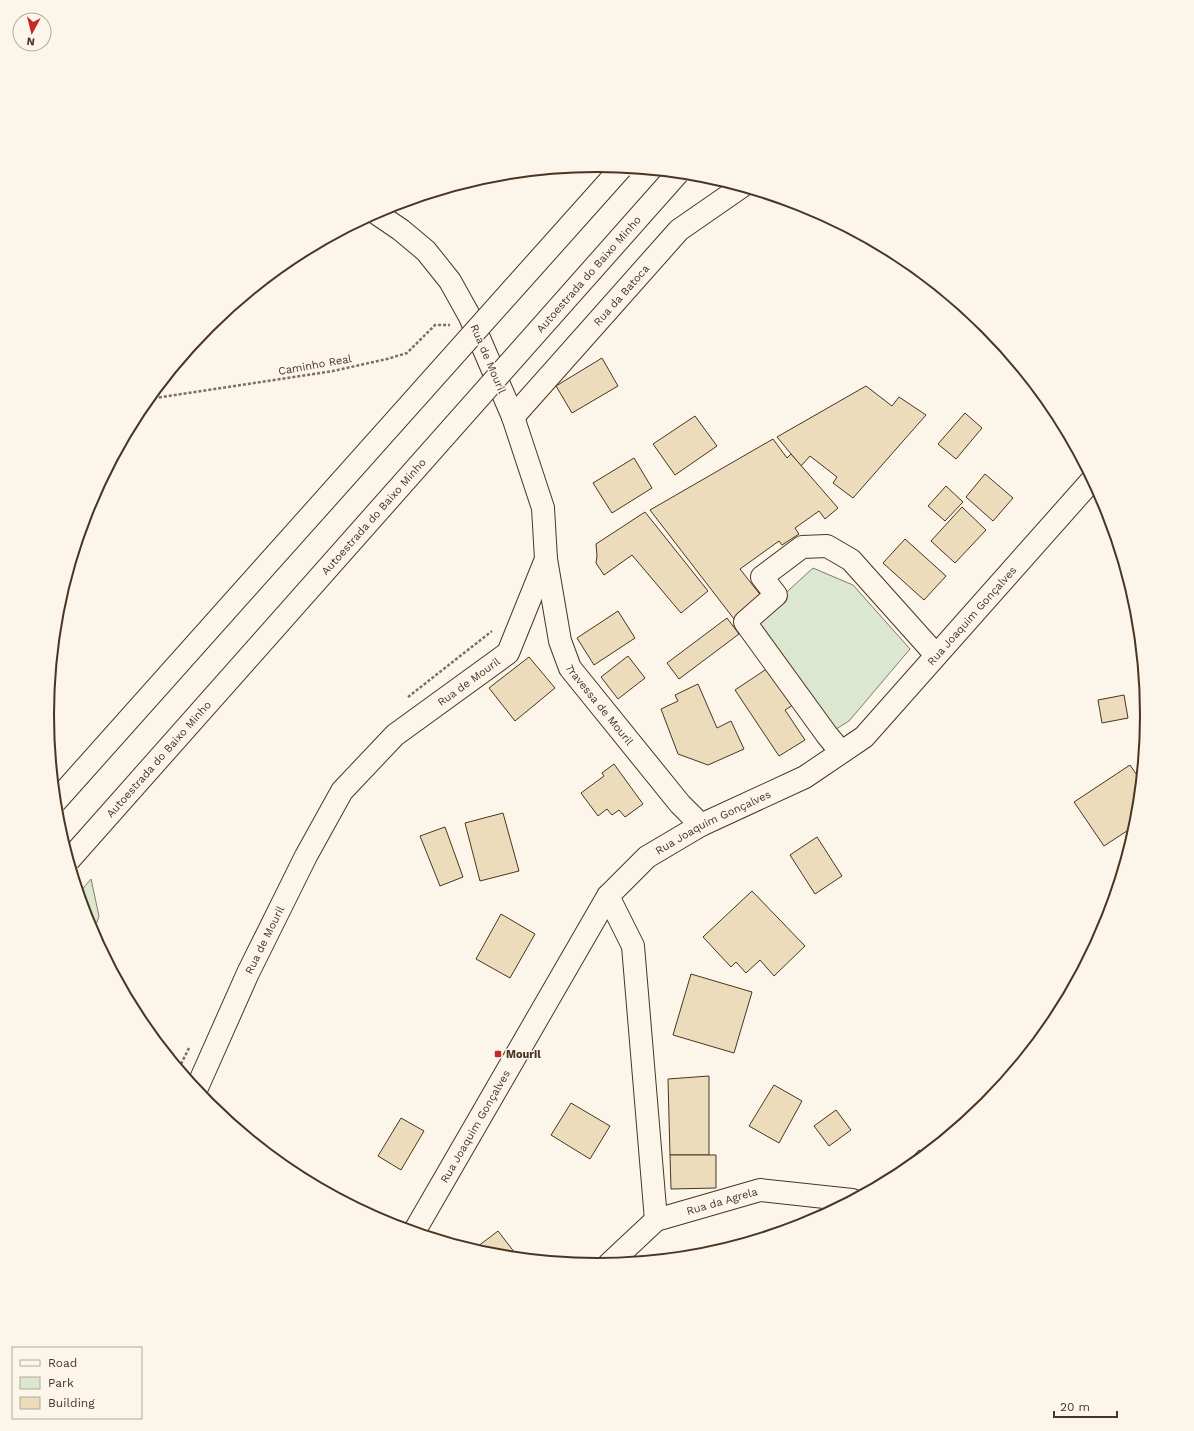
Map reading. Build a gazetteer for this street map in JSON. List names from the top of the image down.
{
  "streets": {
    "main road": [
      "Autoestrada do Baixo Minho",
      "Rua da Batoca",
      "Rua de Mouril",
      "Rua Joaquim Gonçalves",
      "Travessa de Mouril",
      "Rua da Agrela"
    ],
    "path": ["Caminho Real"]
  },
  "crossings": [
    ["Rua da Batoca", "Rua de Mouril"],
    ["Rua de Mouril", "Caminho Real"],
    ["Rua de Mouril", "Travessa de Mouril"],
    ["Rua Joaquim Gonçalves", "Travessa de Mouril"]
  ],
  "places": {
    "transit": ["Mouril"]
  },
  "legend": ["Road", "Park", "Building"],
  "scale_bar": "20 m",
  "north": "bottom"
}
